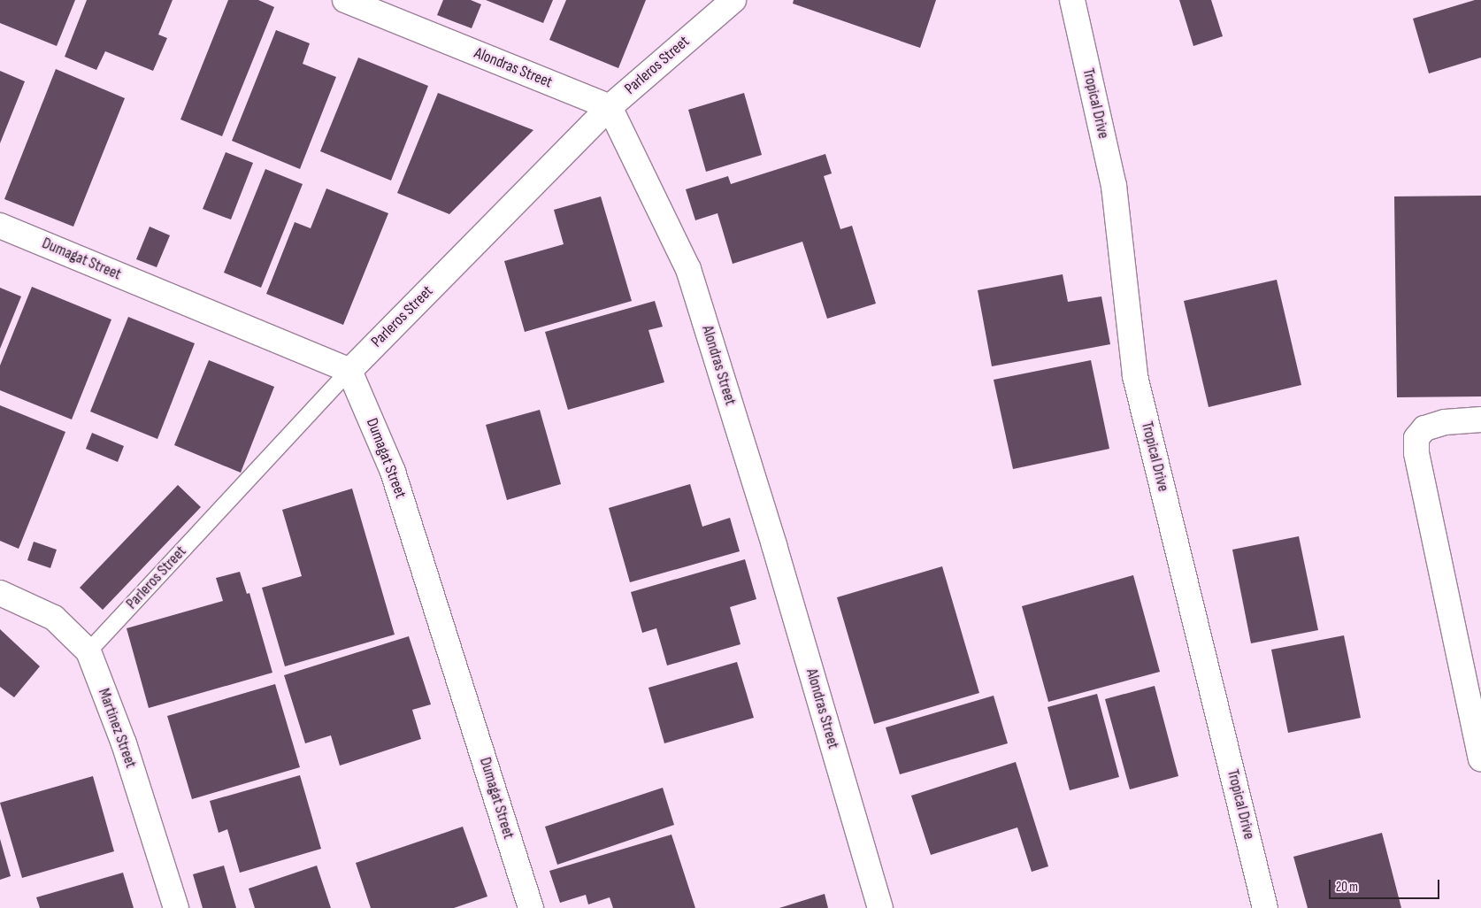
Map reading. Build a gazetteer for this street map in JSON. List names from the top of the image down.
{
  "streets": {
    "street": [
      "Parleros Street",
      "Alondras Street",
      "Tropical Drive",
      "Dumagat Street",
      "Martinez Street"
    ]
  },
  "crossings": [
    ["Parleros Street", "Alondras Street"],
    ["Parleros Street", "Dumagat Street"],
    ["Parleros Street", "Martinez Street"]
  ],
  "scale_bar": "20 m"
}
